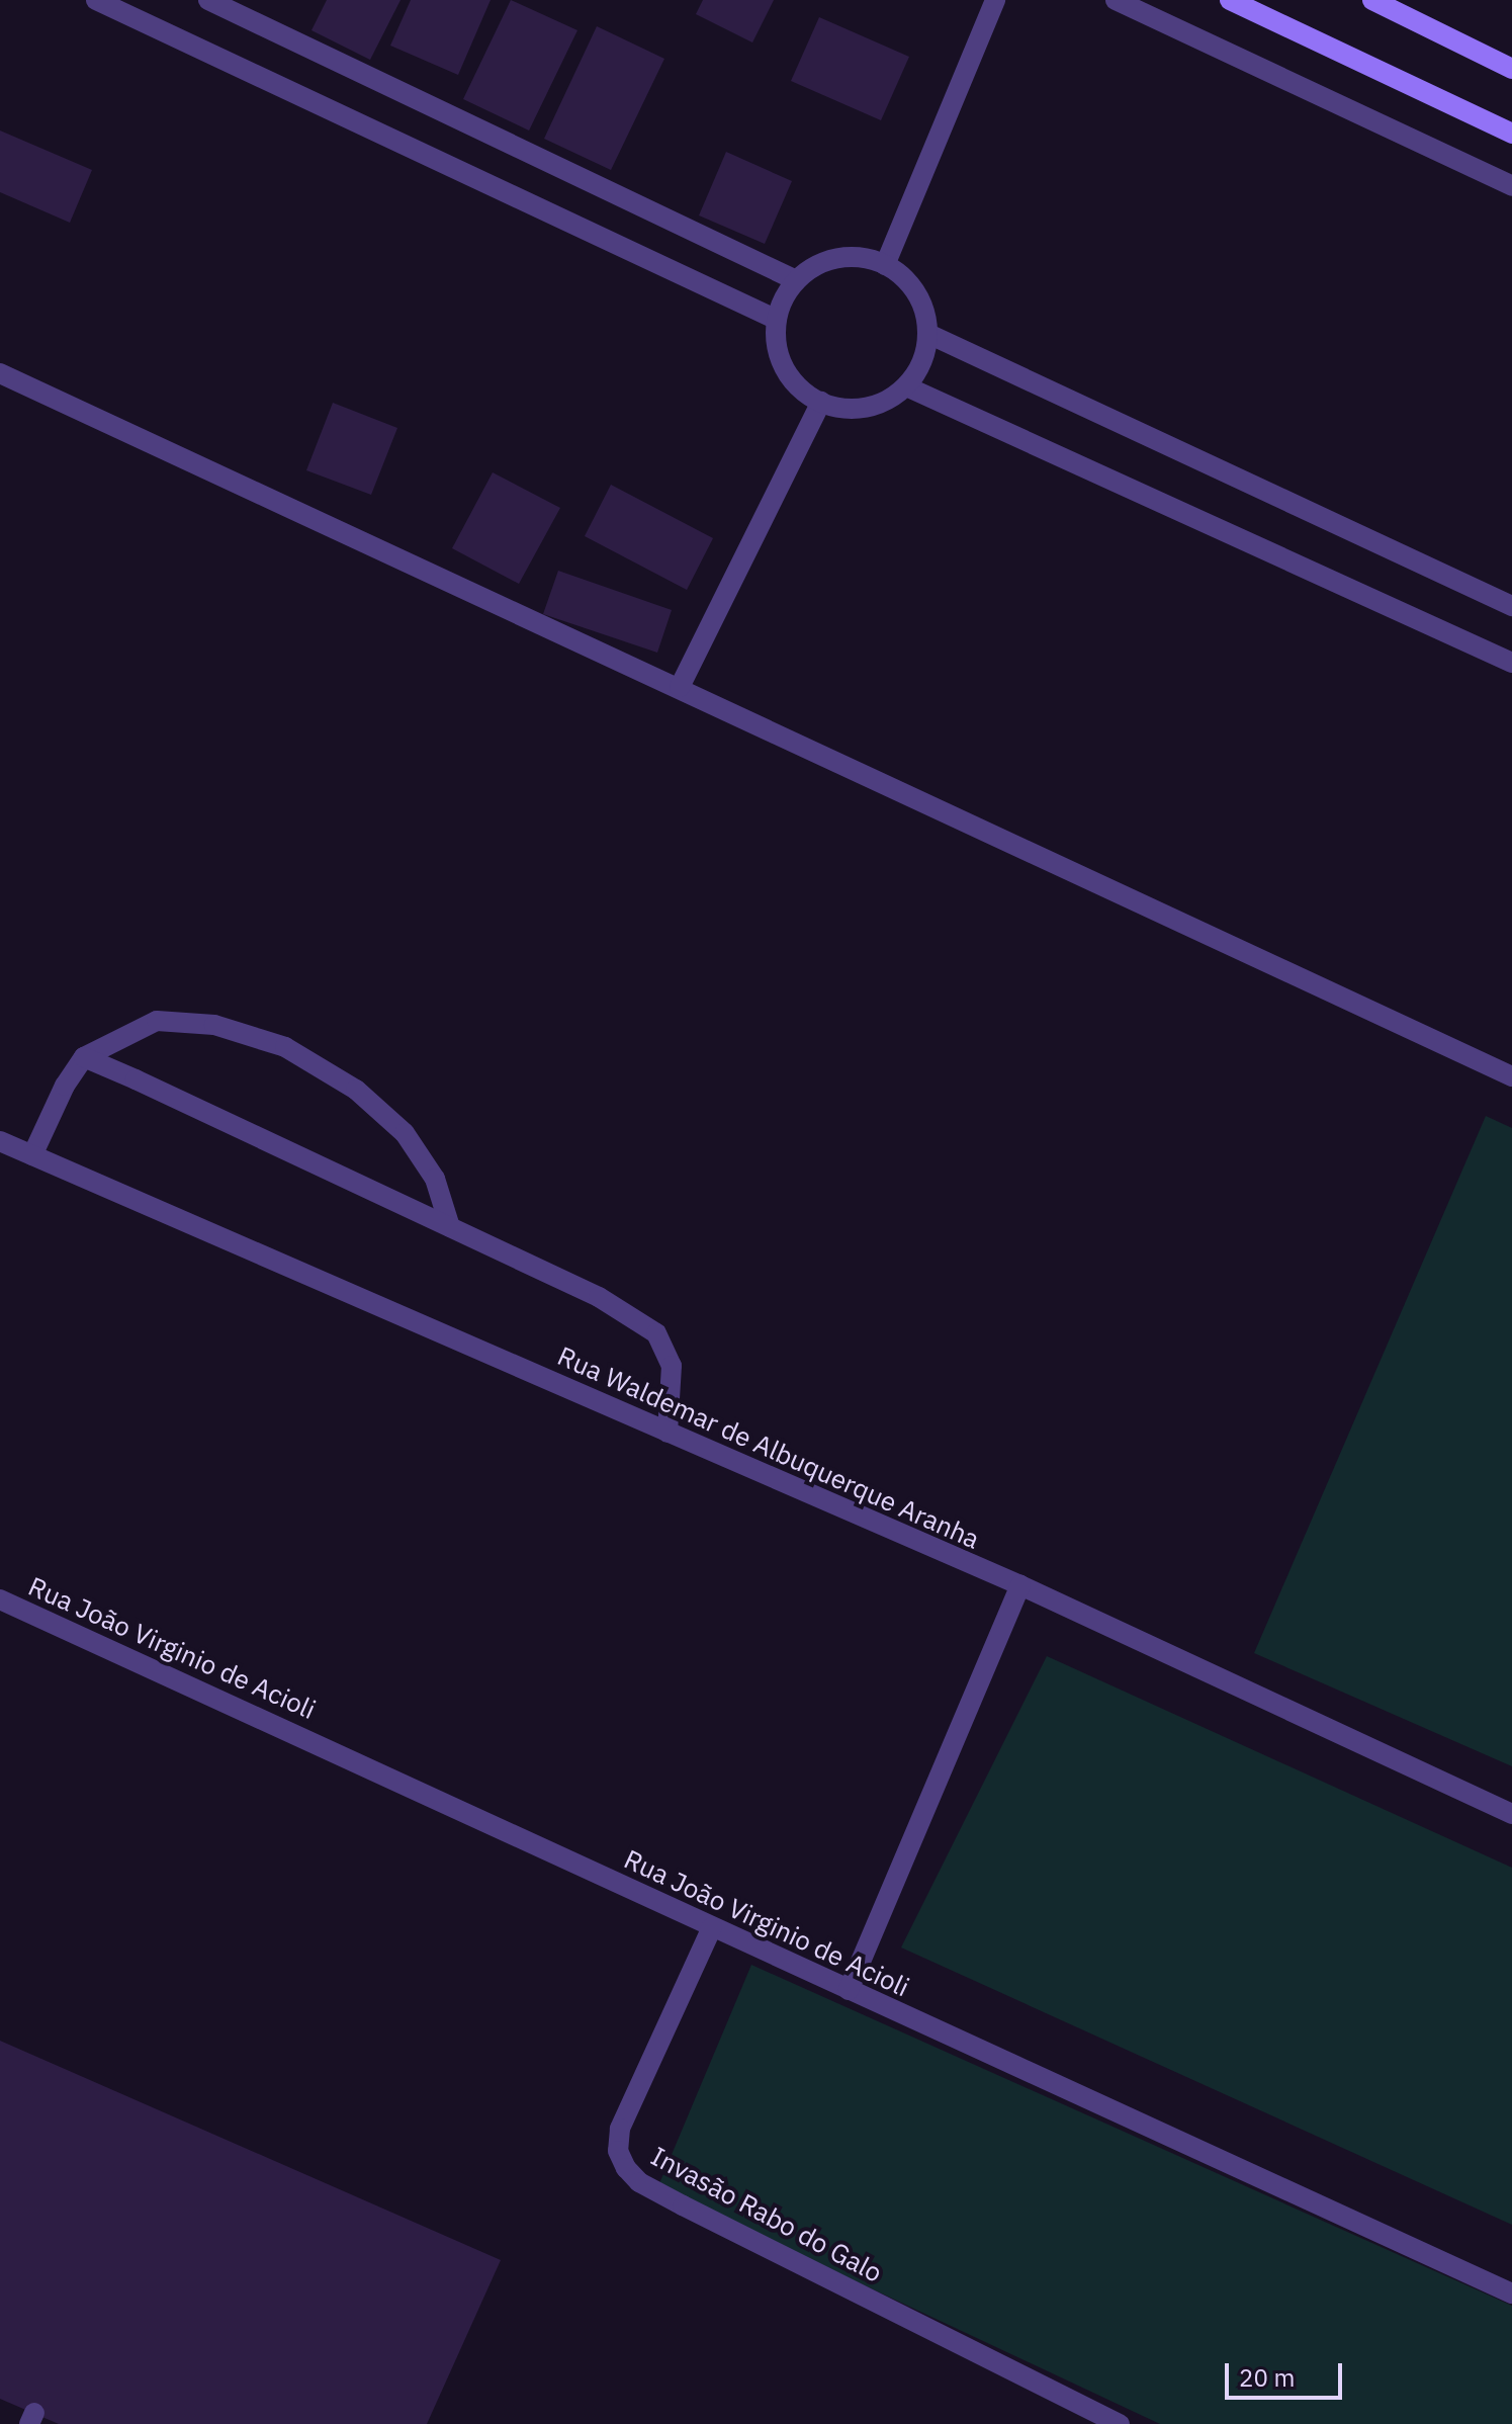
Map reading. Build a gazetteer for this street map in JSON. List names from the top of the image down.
{
  "streets": {
    "street": ["Rua Waldemar de Albuquerque Aranha", "Rua João Virginio de Acioli", "Invasão Rabo do Galo"]
  },
  "crossings": [
    ["Rua João Virginio de Acioli", "Invasão Rabo do Galo"]
  ],
  "scale_bar": "20 m"
}
